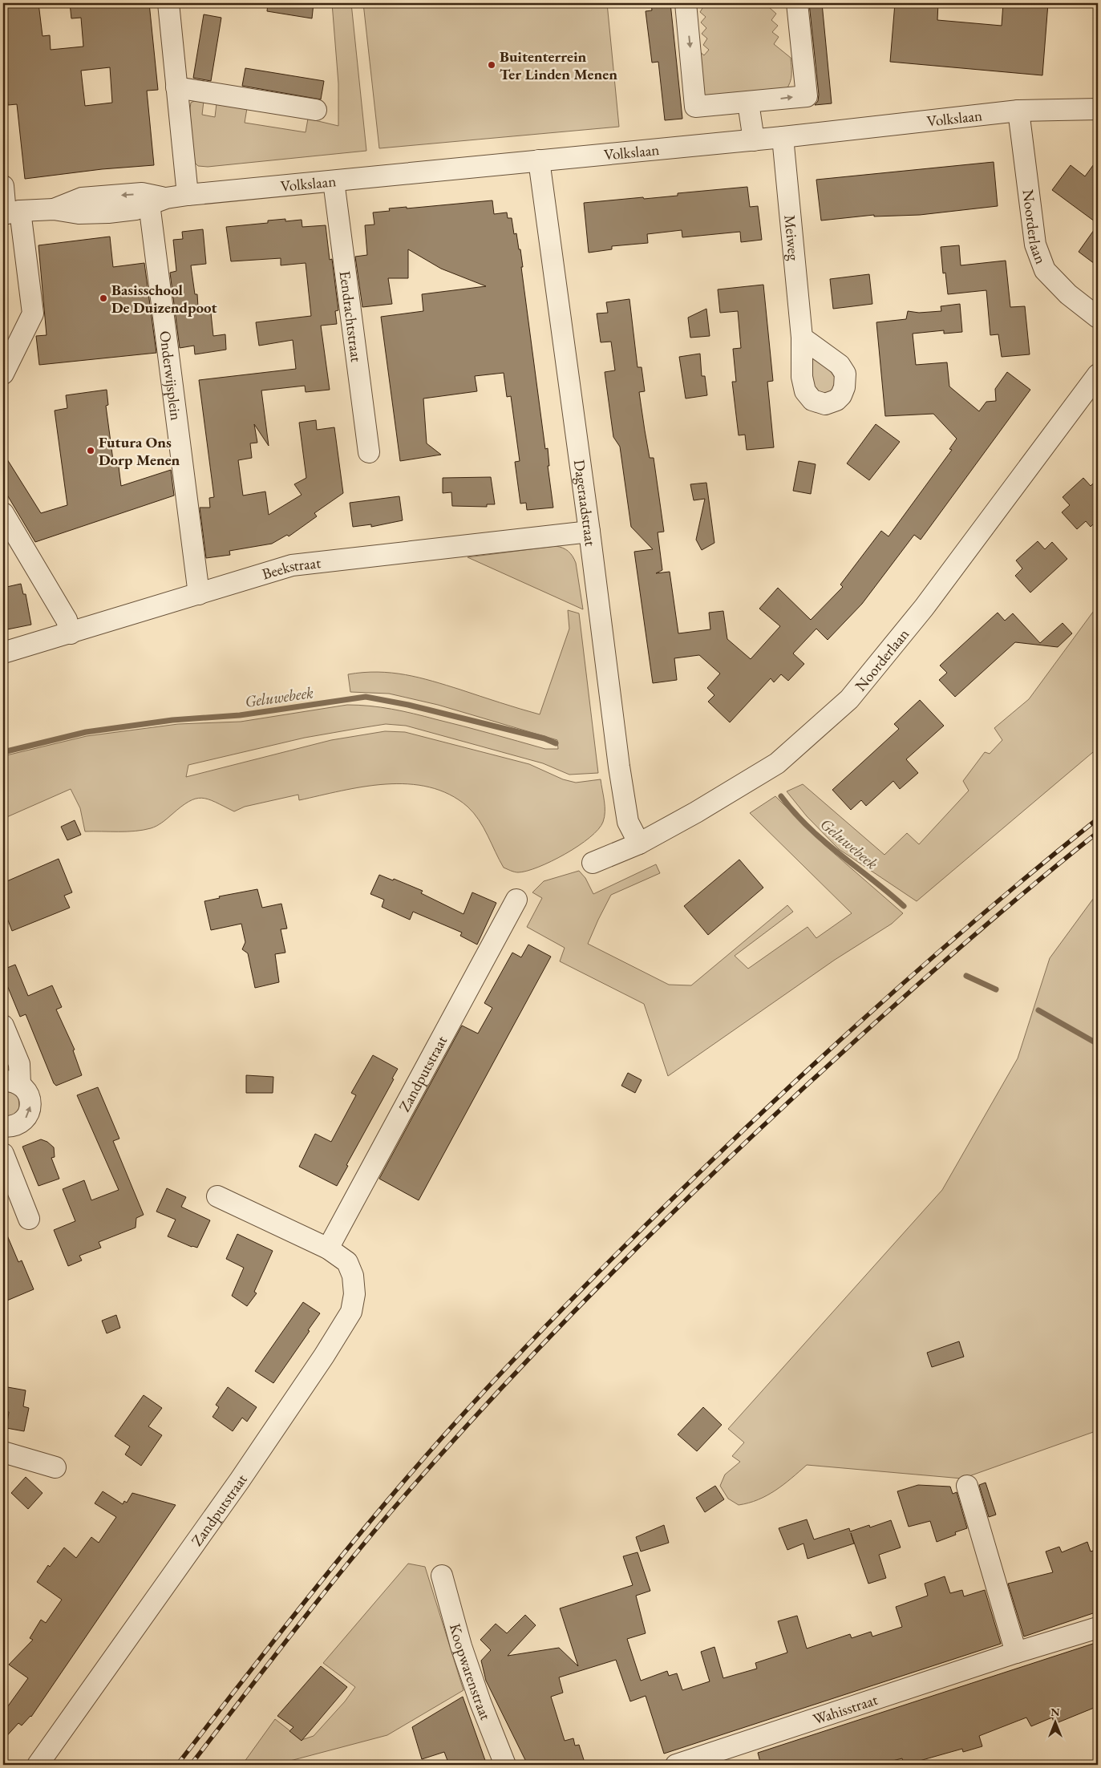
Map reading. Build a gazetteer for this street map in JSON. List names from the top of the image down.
{
  "streets": {
    "street": [
      "Volkslaan",
      "Noorderlaan",
      "Meiweg",
      "Eendrachtstraat",
      "Onderwijsplein",
      "Dageraadstraat",
      "Beekstraat",
      "Zandputstraat",
      "Koopwarenstraat",
      "Wahisstraat"
    ]
  },
  "crossings": [
    ["Volkslaan", "Noorderlaan"],
    ["Volkslaan", "Meiweg"],
    ["Volkslaan", "Eendrachtstraat"],
    ["Volkslaan", "Onderwijsplein"],
    ["Volkslaan", "Dageraadstraat"],
    ["Noorderlaan", "Dageraadstraat"],
    ["Onderwijsplein", "Beekstraat"],
    ["Dageraadstraat", "Beekstraat"]
  ],
  "water": ["Geluwebeek"],
  "places": ["Buitenterrein Ter Linden Menen", "Basisschool De Duizendpoot", "Futura Ons Dorp Menen"],
  "north": "top"
}
